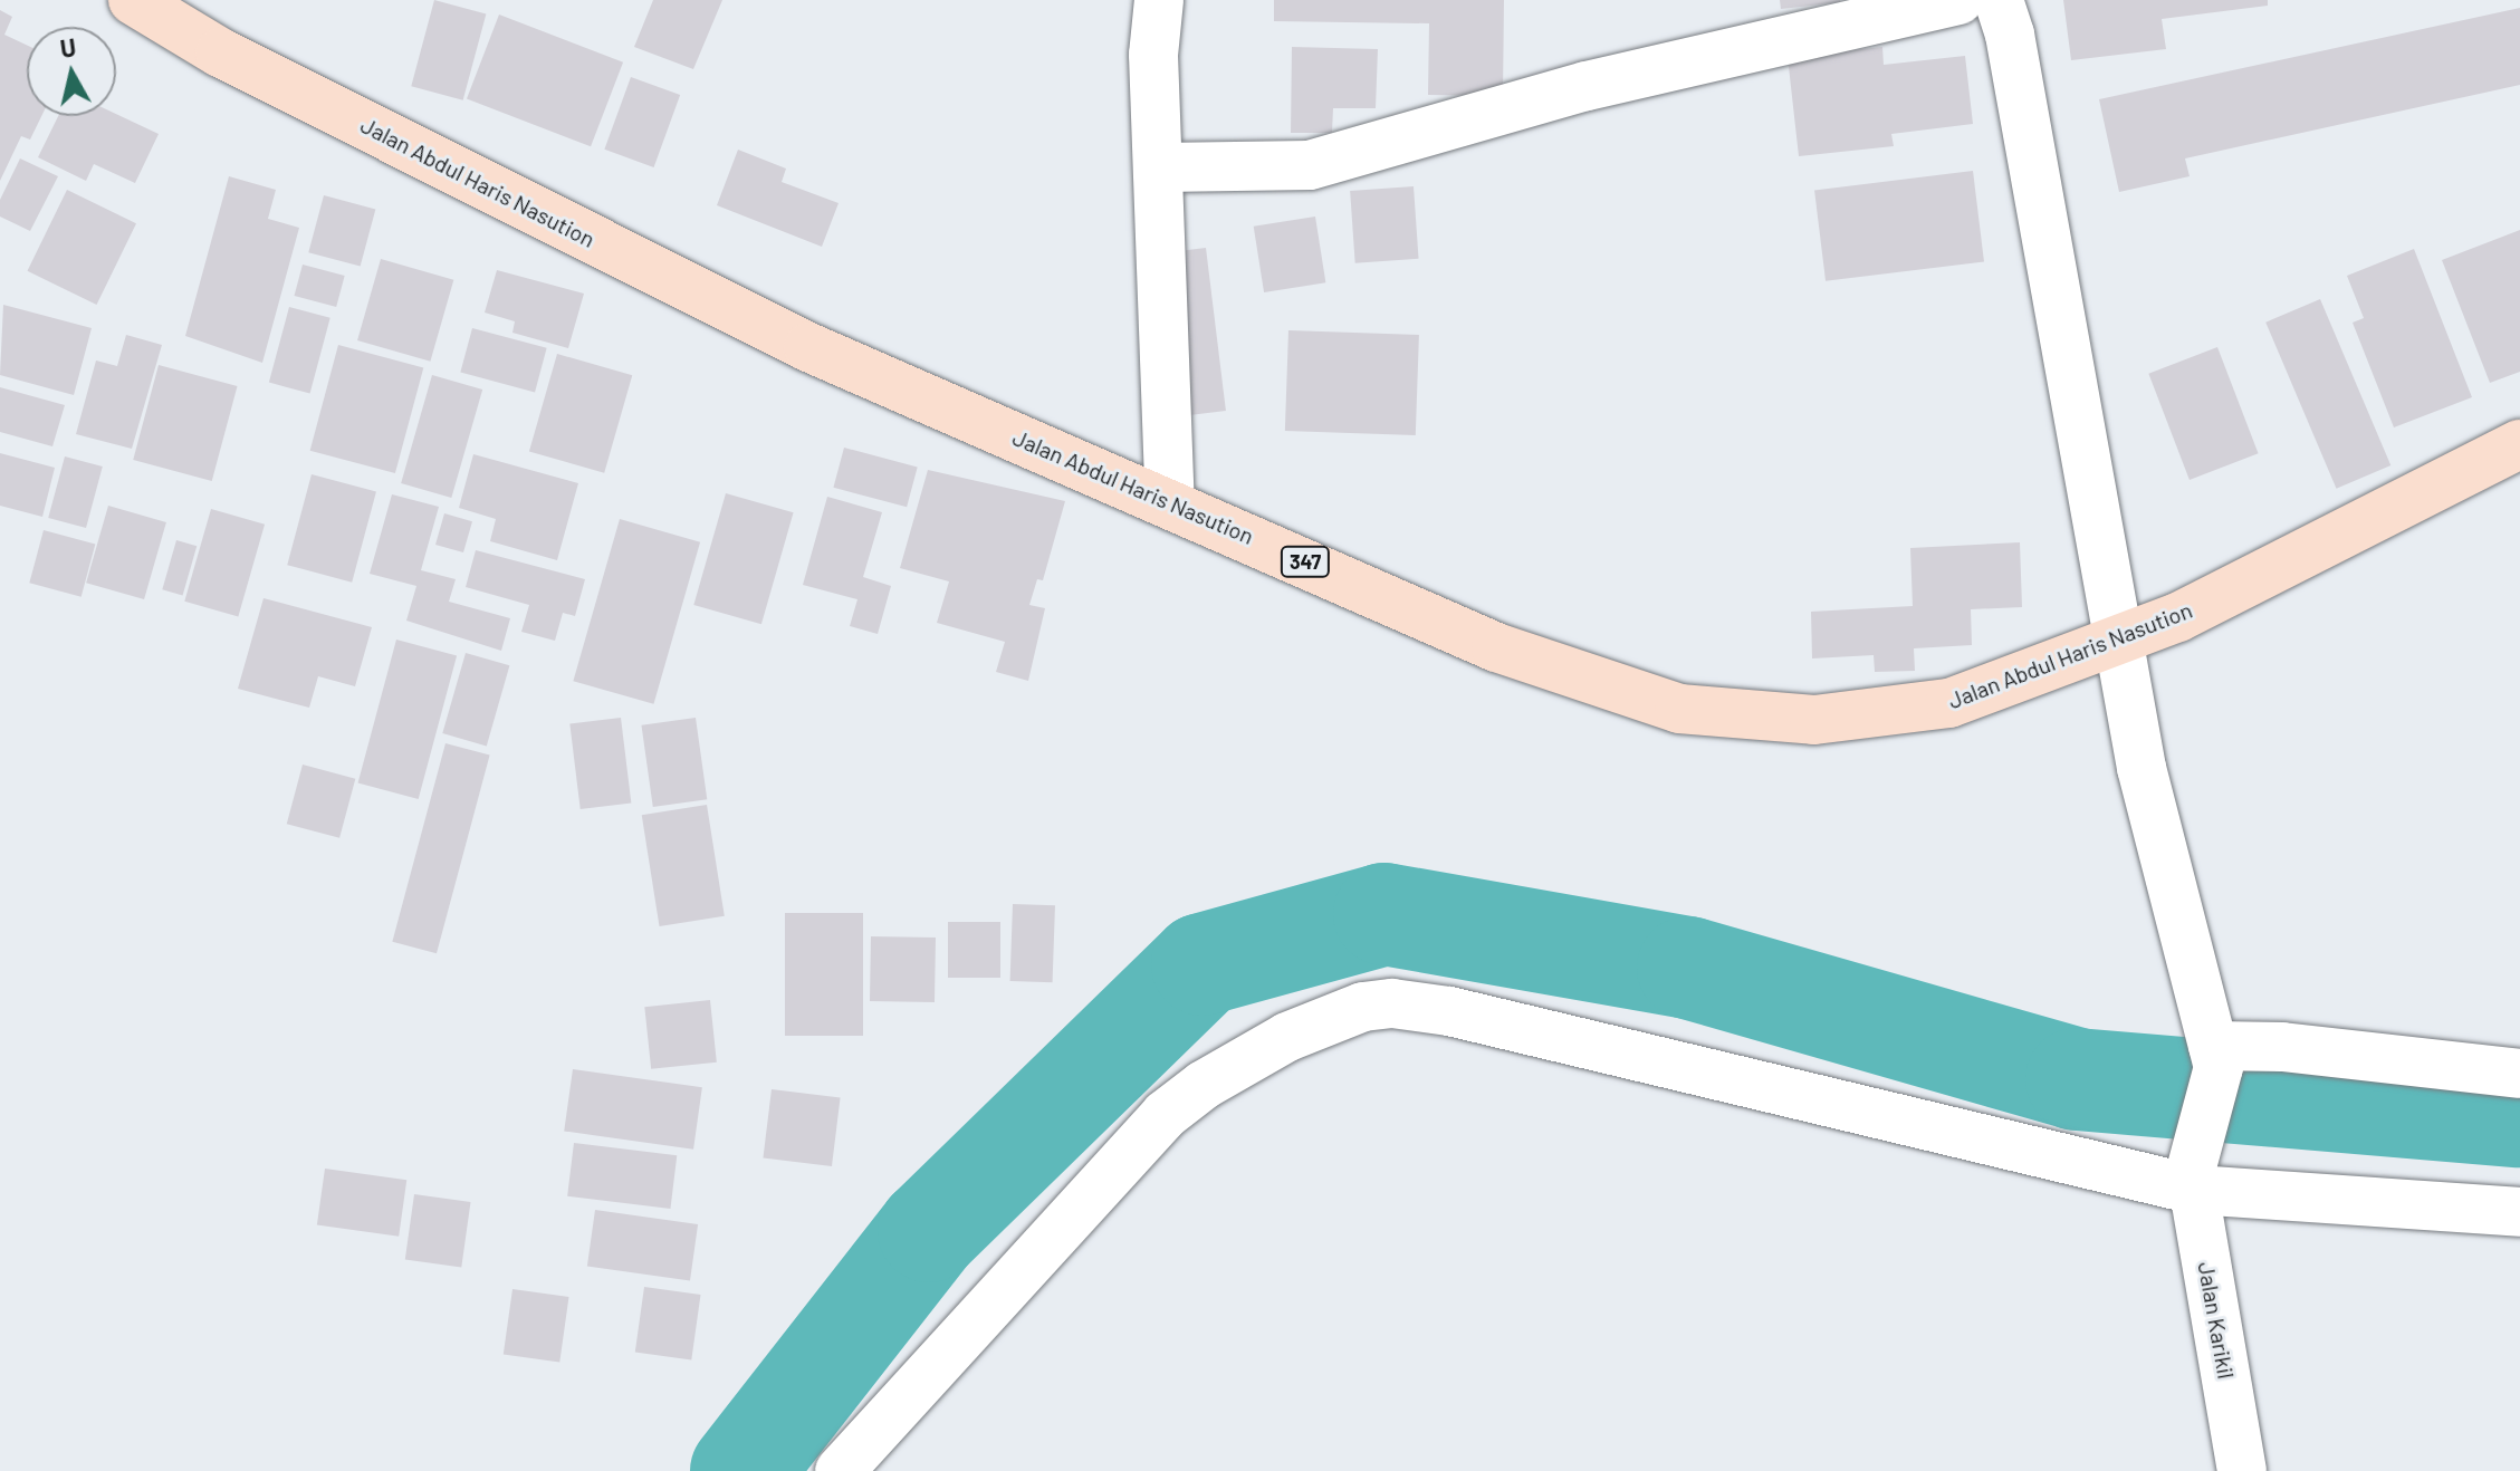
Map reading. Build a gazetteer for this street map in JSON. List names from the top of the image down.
{
  "streets": {
    "main road": ["Jalan Abdul Haris Nasution", "347"],
    "street": ["Jalan Karikil"]
  },
  "north": "top"
}
